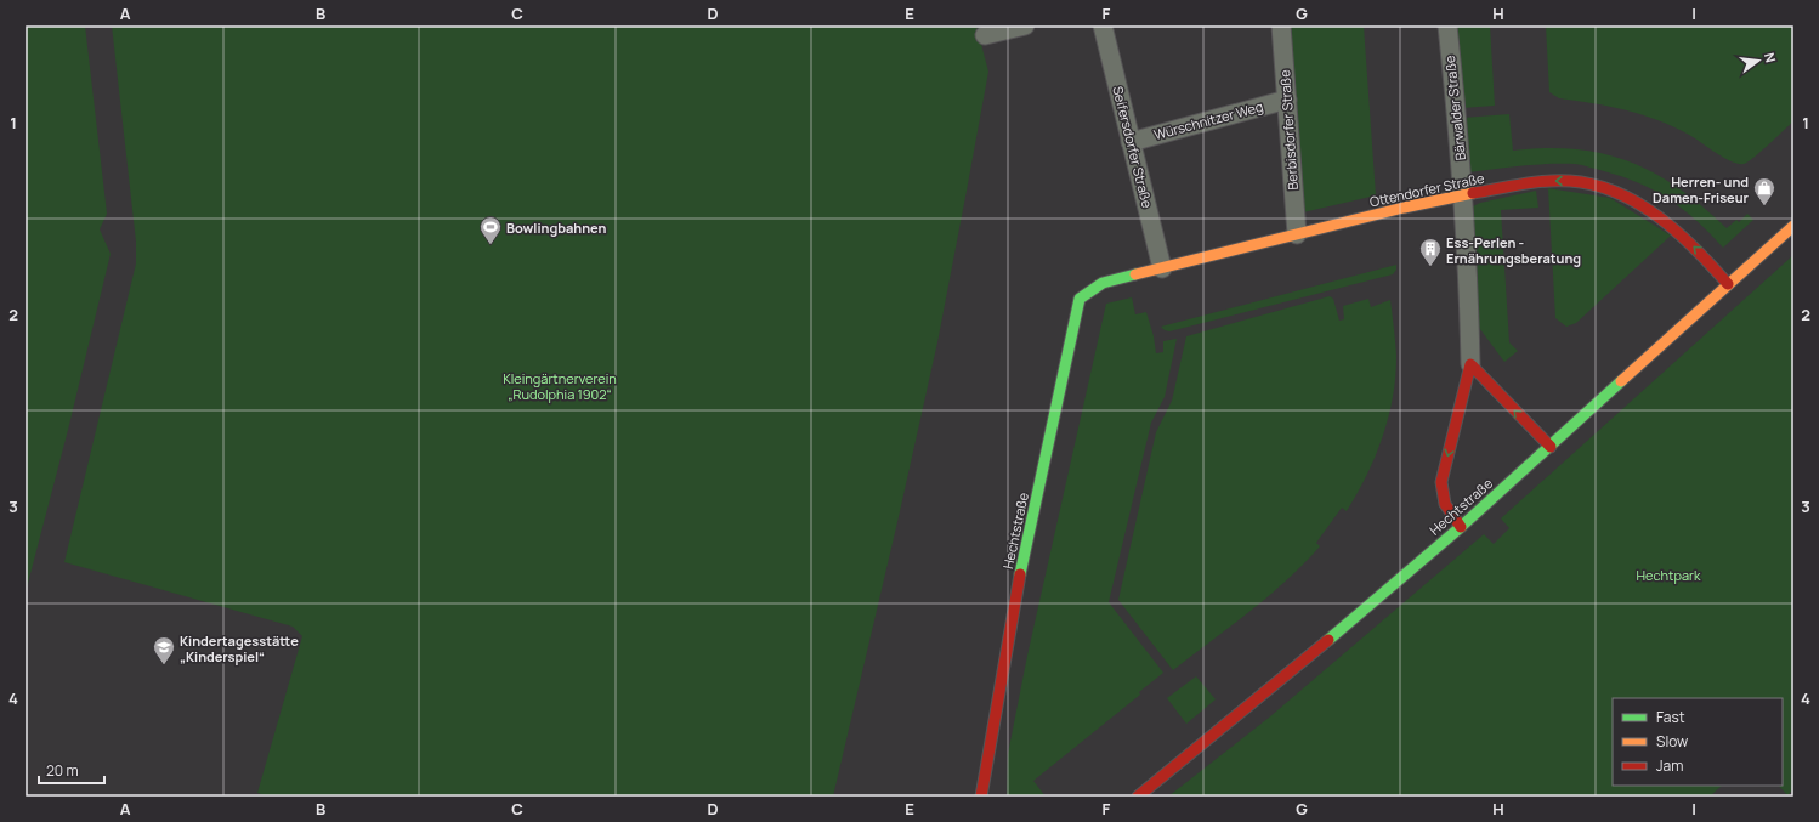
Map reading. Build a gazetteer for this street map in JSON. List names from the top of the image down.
{
  "streets": {
    "street": [
      "Bärwalder Straße",
      "Würschnitzer Weg",
      "Berbisdorfer Straße",
      "Seifersdorfer Straße",
      "Ottendorfer Straße",
      "Hechtstraße"
    ]
  },
  "crossings": [
    ["Bärwalder Straße", "Ottendorfer Straße"],
    ["Bärwalder Straße", "Hechtstraße"],
    ["Würschnitzer Weg", "Berbisdorfer Straße"],
    ["Würschnitzer Weg", "Seifersdorfer Straße"],
    ["Berbisdorfer Straße", "Ottendorfer Straße"],
    ["Seifersdorfer Straße", "Ottendorfer Straße"],
    ["Ottendorfer Straße", "Hechtstraße"]
  ],
  "one_way": ["Ottendorfer Straße"],
  "parks": ["Kleingärtnerverein „Rudolphia 1902“", "Hechtpark"],
  "places": {
    "shop": ["Herren- und Damen-Friseur"],
    "sports": ["Bowlingbahnen"],
    "building": ["Ess-Perlen - Ernährungsberatung"],
    "school or university": ["Kindertagesstätte „Kinderspiel“"]
  },
  "legend": ["Fast", "Slow", "Jam"],
  "scale_bar": "20 m",
  "north": "right",
  "grid": {
    "columns": [
      "A",
      "B",
      "C",
      "D",
      "E",
      "F",
      "G",
      "H",
      "I"
    ],
    "rows": [
      "1",
      "2",
      "3",
      "4"
    ]
  }
}
